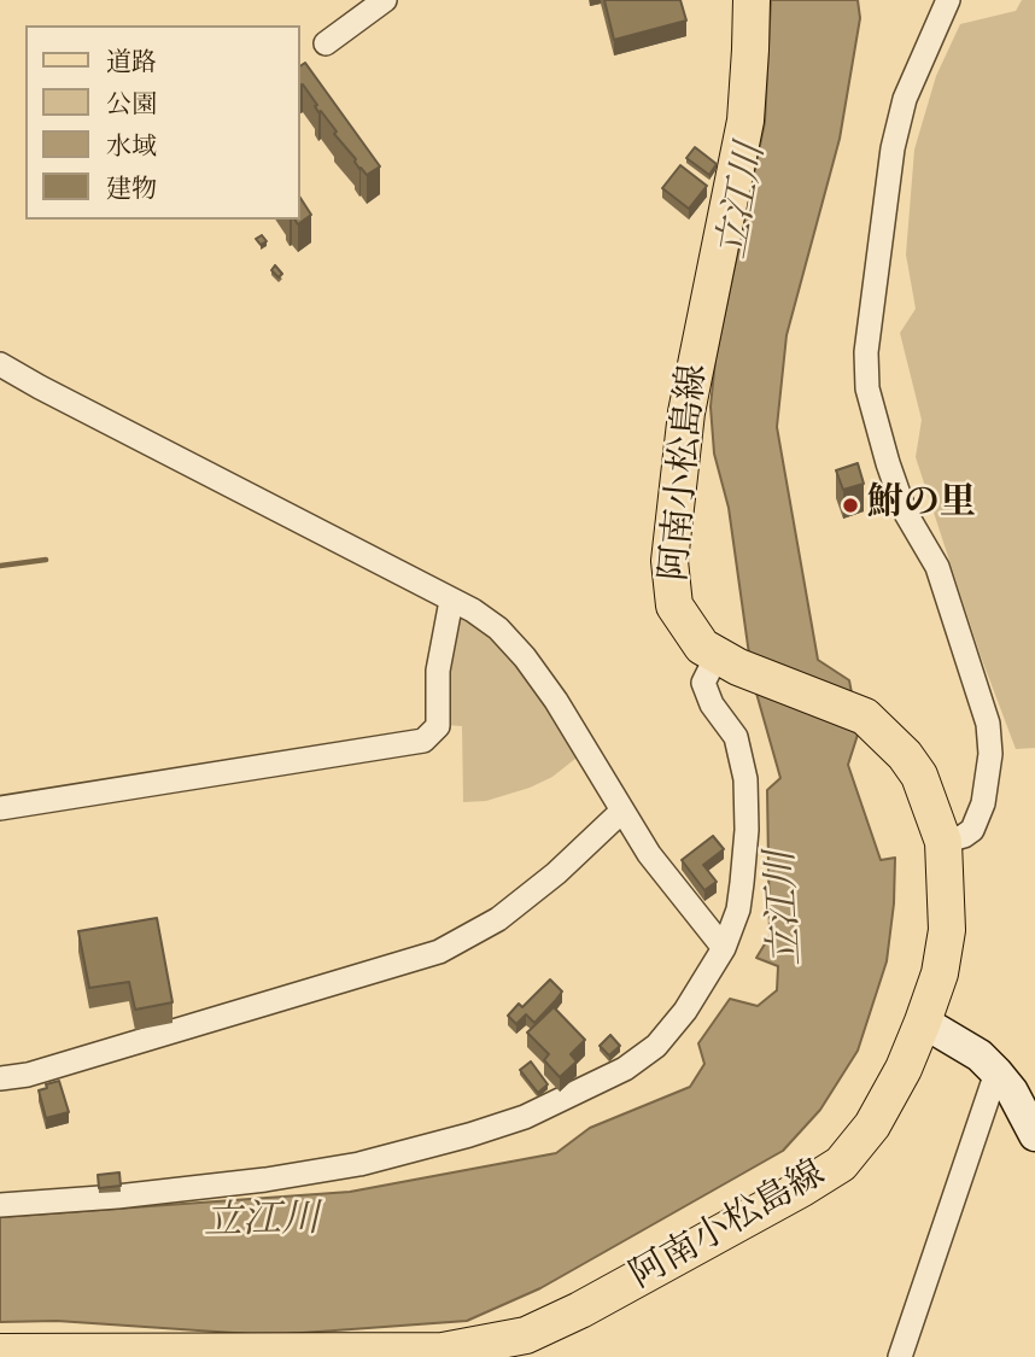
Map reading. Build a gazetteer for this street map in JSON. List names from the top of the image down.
{
  "streets": {
    "main road": ["阿南小松島線"]
  },
  "water": ["立江川"],
  "places": ["鮒の里"],
  "legend": [
    "道路",
    "公園",
    "水域",
    "建物"
  ]
}
